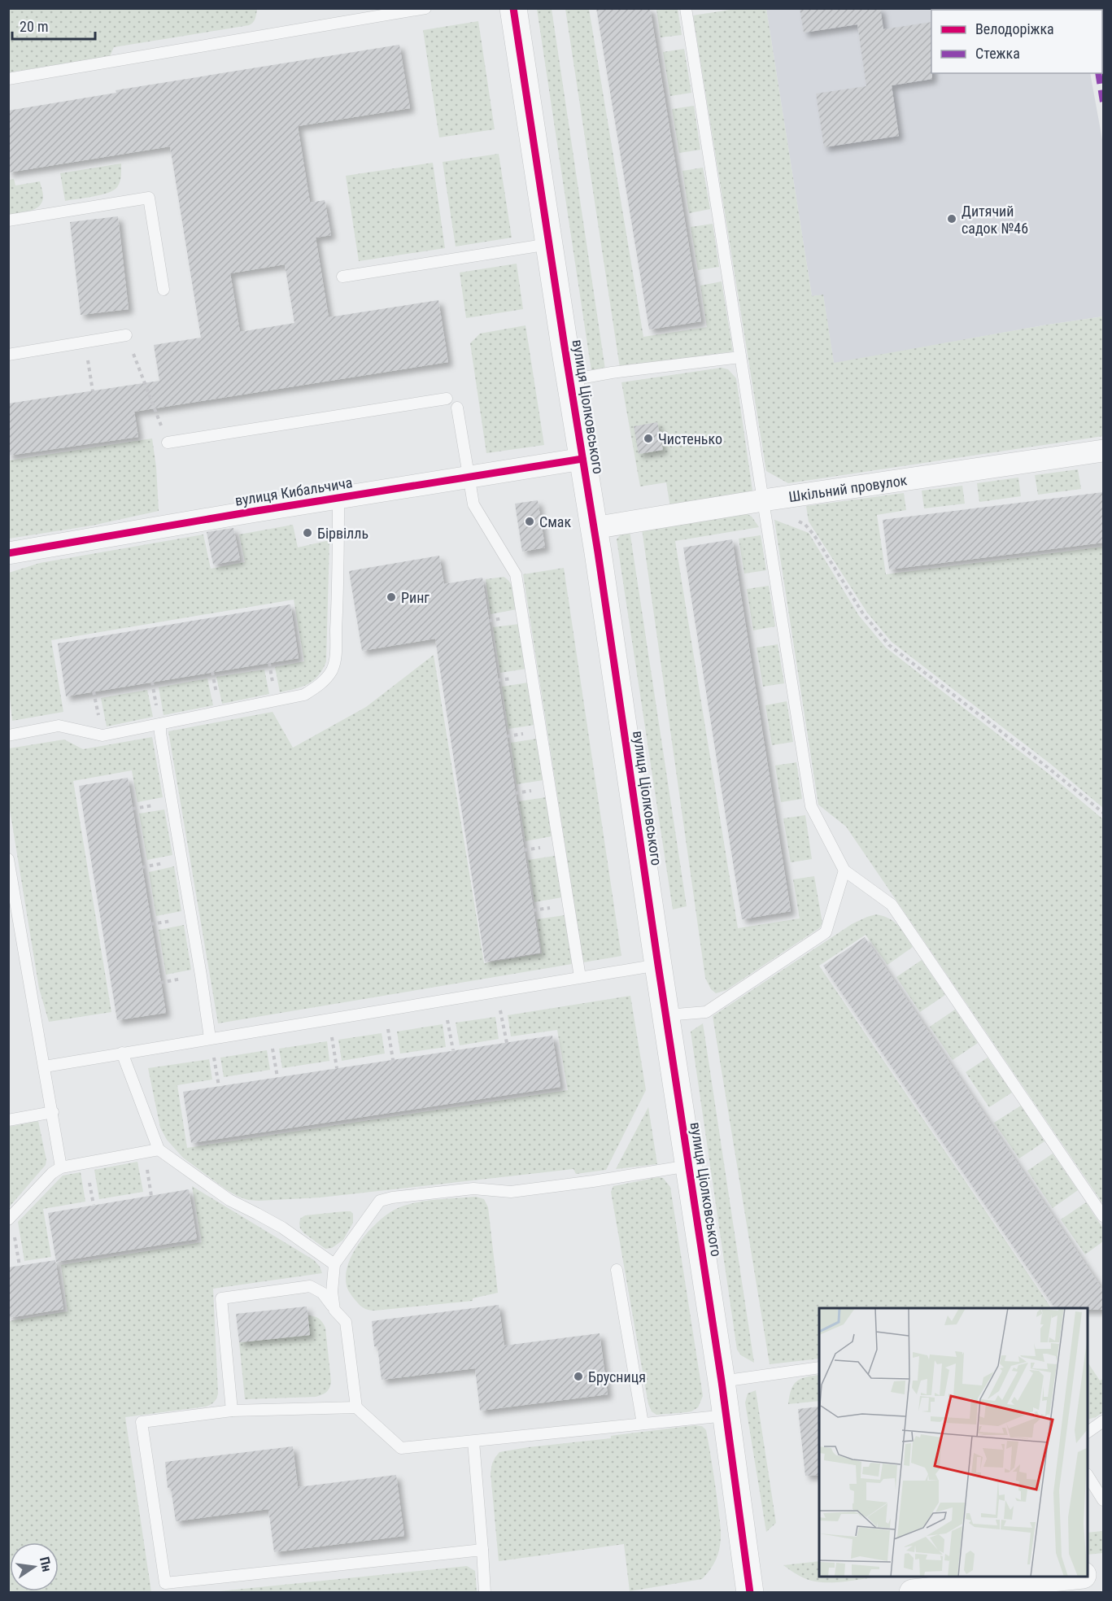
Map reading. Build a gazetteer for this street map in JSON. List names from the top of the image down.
{
  "streets": {
    "street": ["вулиця Ціолковського", "Шкільний провулок", "вулиця Кибальчича"]
  },
  "crossings": [
    ["вулиця Ціолковського", "Шкільний провулок"],
    ["вулиця Ціолковського", "вулиця Кибальчича"]
  ],
  "places": [
    "Дитячий садок №46",
    "Чистенько",
    "Смак",
    "Бірвілль",
    "Ринг",
    "Брусниця"
  ],
  "legend": ["Велодоріжка", "Стежка"],
  "scale_bar": "20 m",
  "north": "right"
}
